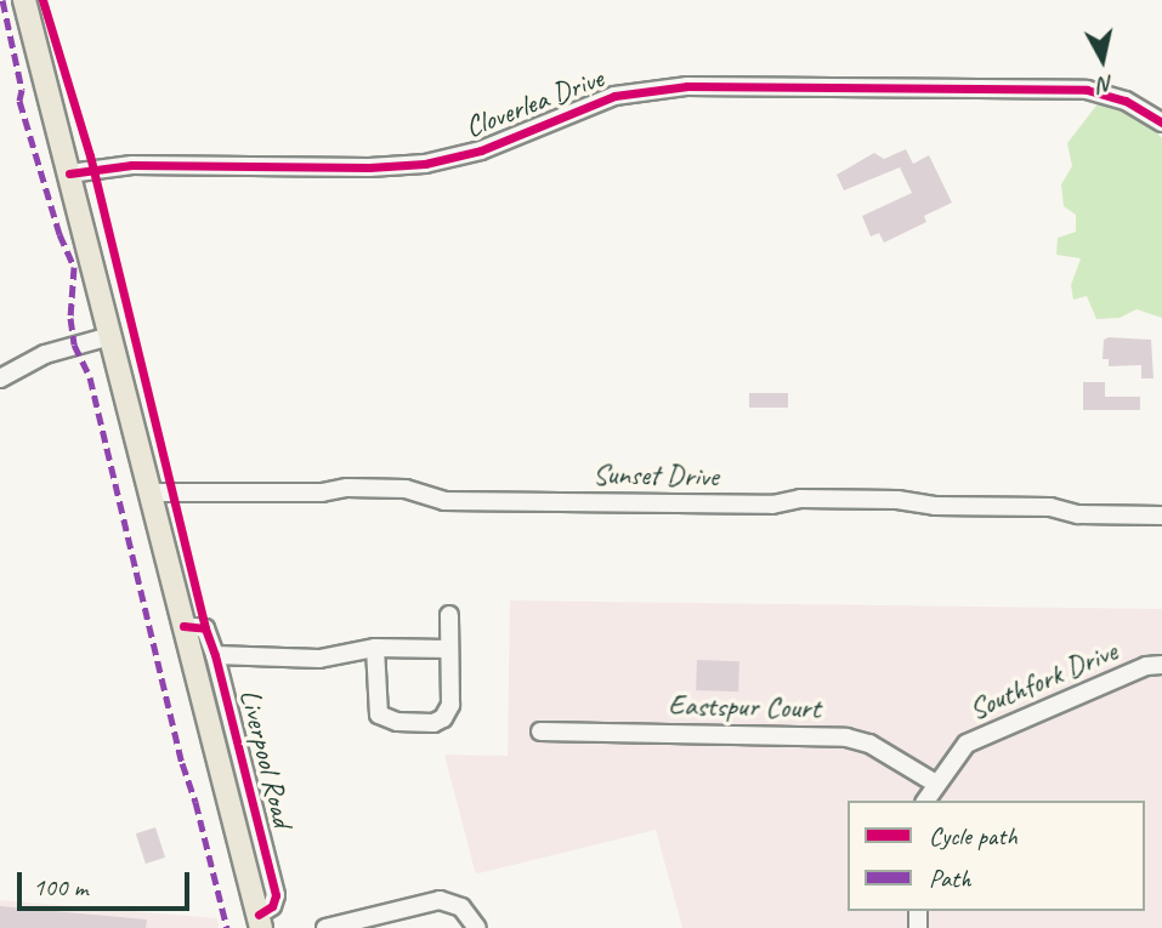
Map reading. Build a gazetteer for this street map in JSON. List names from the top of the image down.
{
  "streets": {
    "main road": ["Liverpool Road"],
    "street": [
      "Cloverlea Drive",
      "Sunset Drive",
      "Southfork Drive",
      "Eastspur Court"
    ]
  },
  "crossings": [
    ["Cloverlea Drive", "Liverpool Road"],
    ["Sunset Drive", "Liverpool Road"],
    ["Southfork Drive", "Eastspur Court"]
  ],
  "legend": ["Cycle path", "Path"],
  "scale_bar": "100 m",
  "north": "bottom"
}
